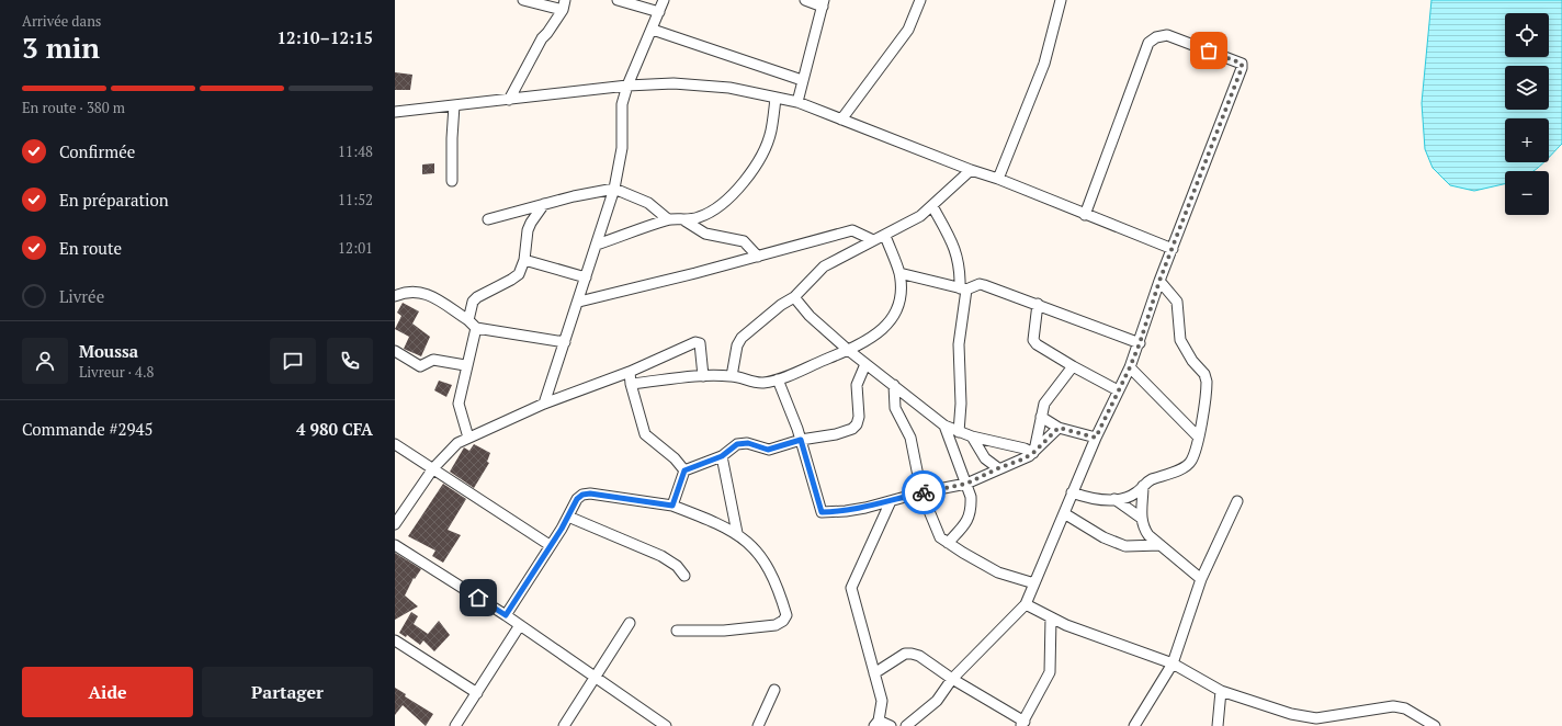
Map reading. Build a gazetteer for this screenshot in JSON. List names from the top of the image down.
{
  "page": {
    "heading": ["3 min", "Arrivée dans", "12:10–12:15"],
    "panel": [
      "Moussa",
      "Livreur · 4.8",
      "Commande #2945",
      "4 980 CFA"
    ],
    "map_buttons": ["+", "−"],
    "bar": "En route · 380 m",
    "list": [
      ["Confirmée", "11:48"],
      ["En préparation", "11:52"],
      ["En route", "12:01"],
      "Livrée"
    ],
    "buttons": ["Aide", "Partager"]
  }
}
